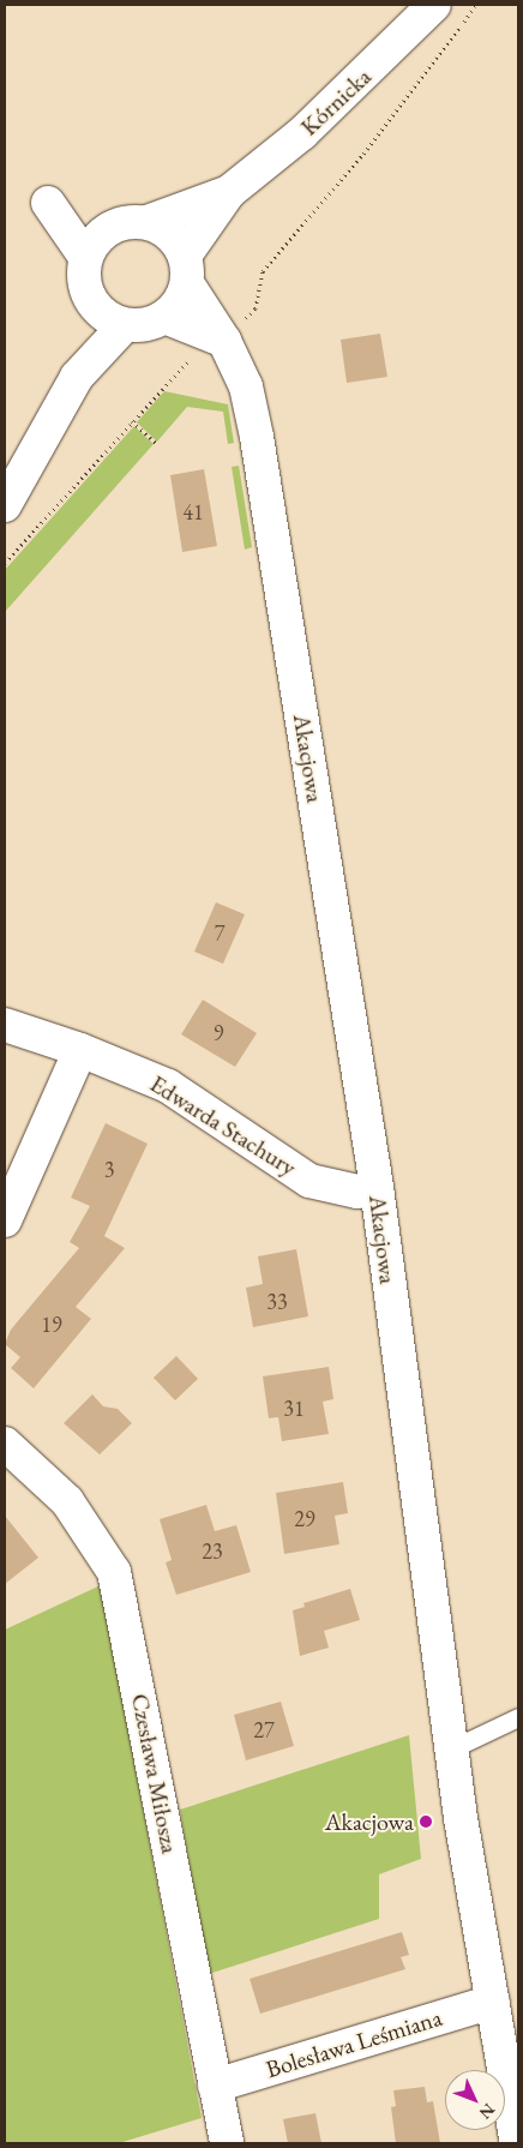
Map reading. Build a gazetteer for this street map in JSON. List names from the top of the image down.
{
  "streets": {
    "street": [
      "Kórnicka",
      "Akacjowa",
      "Edwarda Stachury",
      "Czesława Miłosza",
      "Bolesława Leśmiana"
    ]
  },
  "crossings": [
    ["Akacjowa", "Edwarda Stachury"],
    ["Akacjowa", "Bolesława Leśmiana"],
    ["Czesława Miłosza", "Bolesława Leśmiana"]
  ],
  "places": ["Akacjowa"],
  "house_numbers": [
    "41",
    "7",
    "9",
    "3",
    "33",
    "19",
    "31",
    "29",
    "23",
    "27"
  ],
  "north": "bottom right"
}
